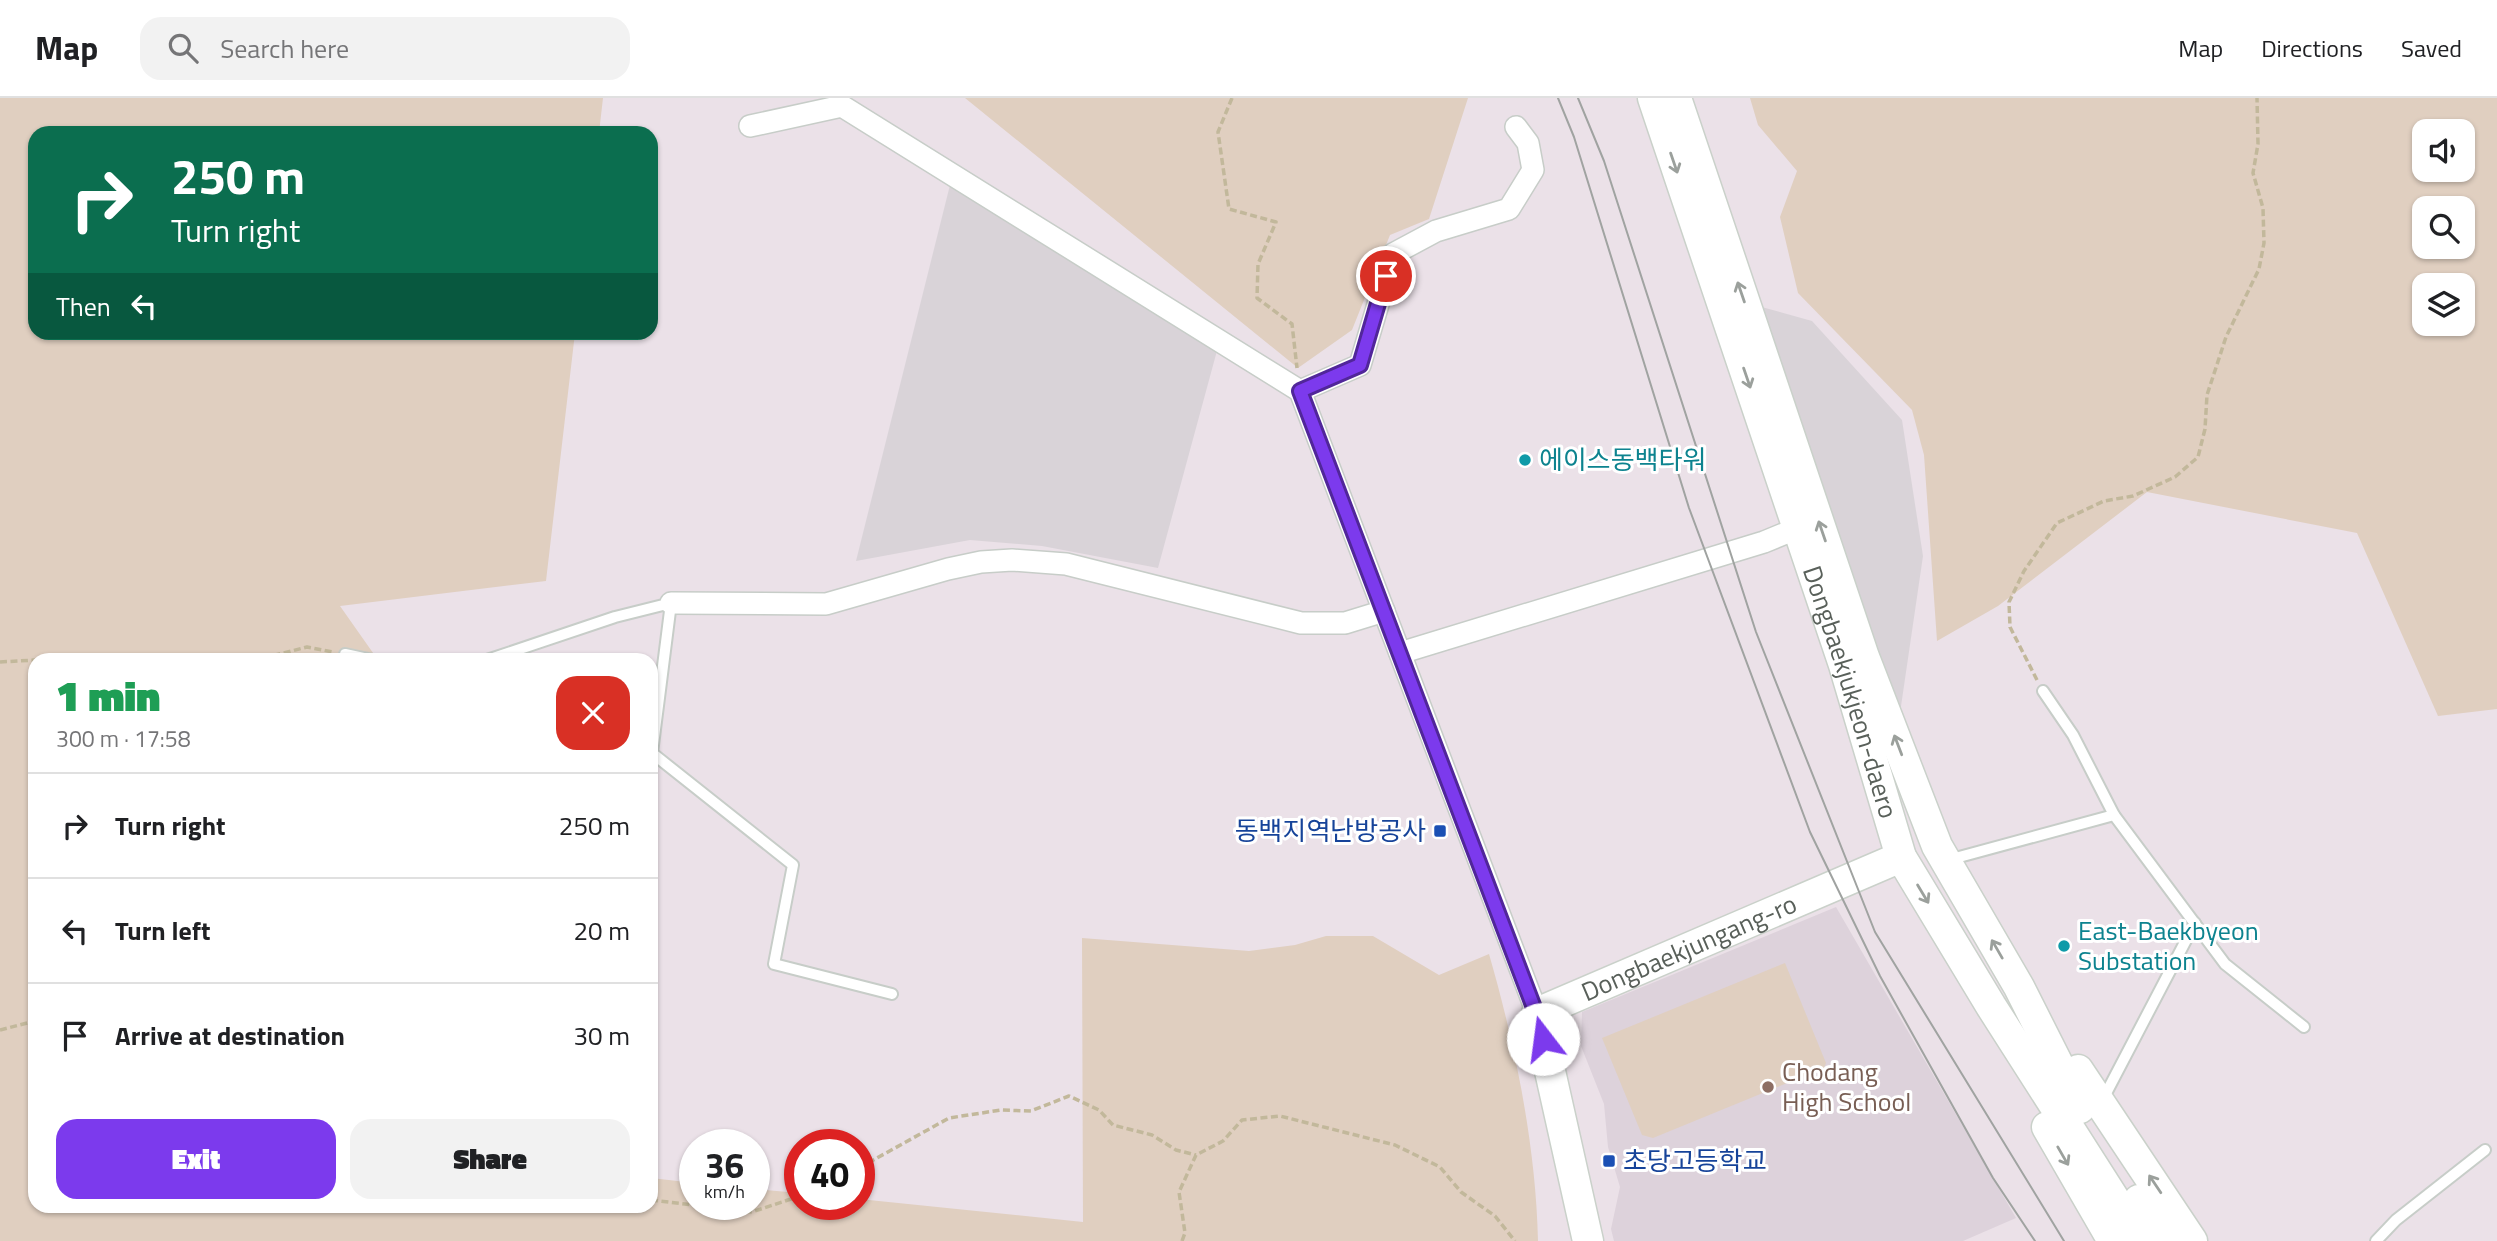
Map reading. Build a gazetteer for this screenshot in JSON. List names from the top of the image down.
{
  "streets": {
    "main road": ["Dongbaekjukjeon-daero", "Dongbaekjungang-ro"]
  },
  "crossings": [
    ["Dongbaekjukjeon-daero", "Dongbaekjungang-ro"]
  ],
  "places": {
    "other": ["에이스동백타워", "East-Baekbyeon Substation", "Chodang High School"],
    "transit": ["동백지역난방공사", "초당고등학교"]
  },
  "page": {
    "header": "Map",
    "search": "Search here",
    "nav": ["Map", "Directions", "Saved"],
    "turn": ["250 m", "Turn right"],
    "then": "Then",
    "heading": ["1 min", "300 m · 17:58"],
    "list": [
      {
        "name": "Turn right",
        "value": "250 m"
      },
      {
        "name": "Turn left",
        "value": "20 m"
      },
      {
        "name": "Arrive at destination",
        "value": "30 m"
      }
    ],
    "buttons": ["Exit", "Share"],
    "speed": "36 km/h",
    "limit": "40"
  }
}
